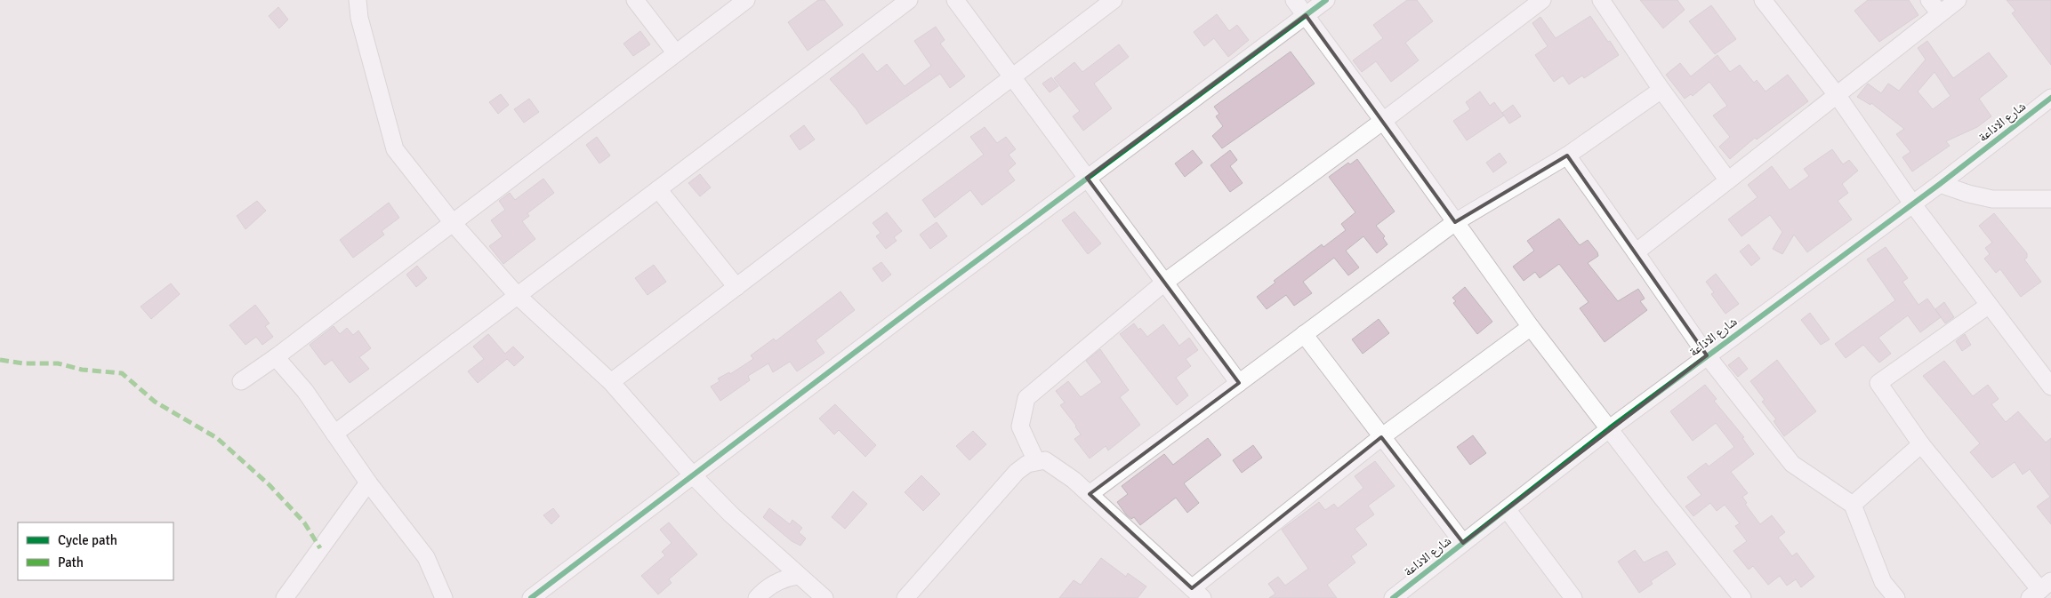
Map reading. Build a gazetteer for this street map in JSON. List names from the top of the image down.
{
  "streets": {
    "street": ["شارع الاذاعة"]
  },
  "legend": ["Cycle path", "Path"]
}
